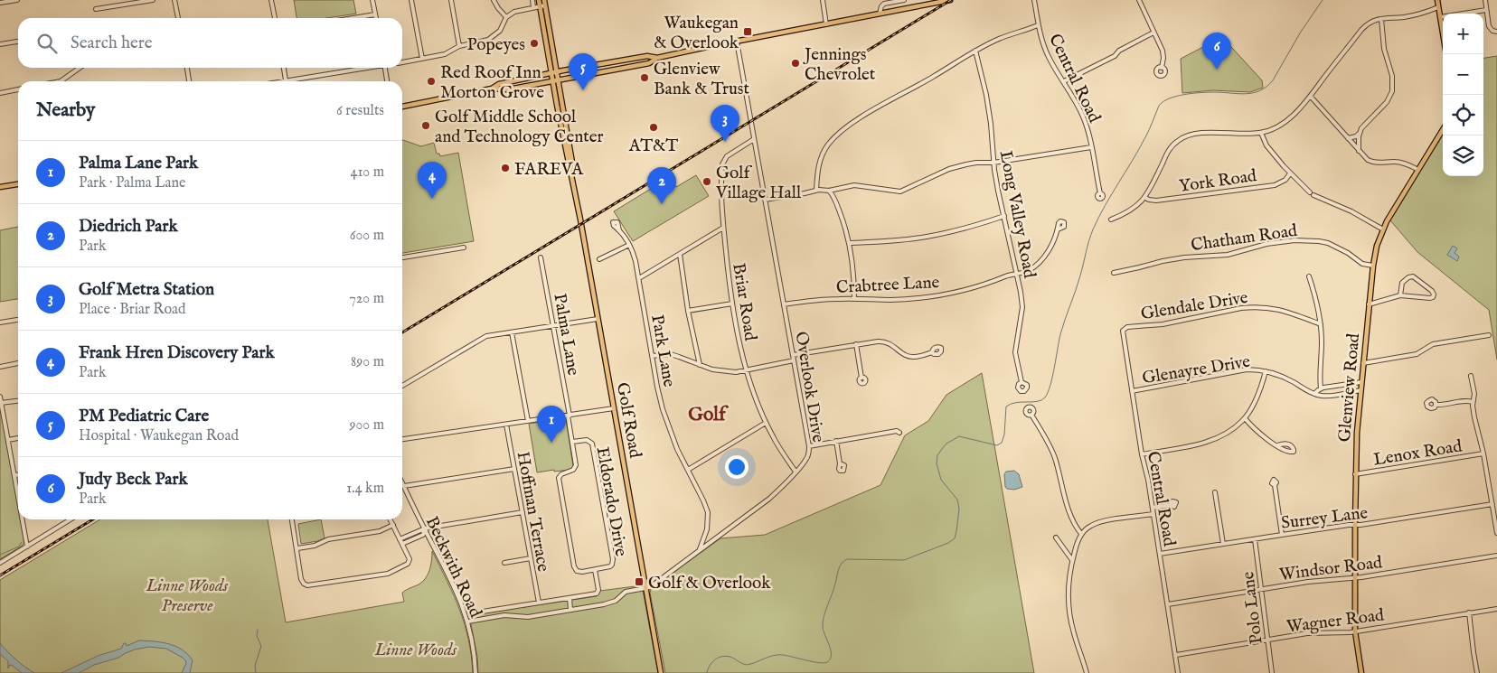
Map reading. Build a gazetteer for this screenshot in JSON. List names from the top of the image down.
{
  "streets": {
    "main road": ["Glenview Road", "Golf Road"],
    "street": [
      "Central Road",
      "York Road",
      "Long Valley Road",
      "Chatham Road",
      "Crabtree Lane",
      "Briar Road",
      "Glendale Drive",
      "Palma Lane",
      "Park Lane",
      "Glenayre Drive",
      "Overlook Drive",
      "Lenox Road",
      "Eldorado Drive",
      "Hoffman Terrace",
      "Surrey Lane",
      "Beckwith Road",
      "Windsor Road",
      "Polo Lane",
      "Wagner Road"
    ]
  },
  "crossings": [
    ["Central Road", "Glendale Drive"],
    ["Central Road", "Glenayre Drive"],
    ["Central Road", "Surrey Lane"],
    ["Central Road", "Windsor Road"],
    ["Central Road", "Wagner Road"],
    ["Long Valley Road", "Crabtree Lane"],
    ["Chatham Road", "Glenview Road"],
    ["Crabtree Lane", "Overlook Drive"],
    ["Briar Road", "Overlook Drive"],
    ["Palma Lane", "Eldorado Drive"],
    ["Park Lane", "Overlook Drive"],
    ["Glenayre Drive", "Glenview Road"],
    ["Overlook Drive", "Golf Road"],
    ["Overlook Drive", "Beckwith Road"],
    ["Glenview Road", "Lenox Road"],
    ["Glenview Road", "Surrey Lane"],
    ["Glenview Road", "Windsor Road"],
    ["Glenview Road", "Wagner Road"],
    ["Surrey Lane", "Polo Lane"],
    ["Windsor Road", "Polo Lane"],
    ["Polo Lane", "Wagner Road"]
  ],
  "districts": ["Golf"],
  "parks": ["Linne Woods Preserve", "Linne Woods"],
  "places": {
    "transit": ["Waukegan & Overlook", "Golf & Overlook"],
    "other": [
      "Popeyes",
      "Jennings Chevrolet",
      "Glenview Bank & Trust",
      "Red Roof Inn Morton Grove",
      "Golf Middle School and Technology Center",
      "AT&T",
      "FAREVA",
      "Golf Village Hall"
    ]
  },
  "page": {
    "map_buttons": ["+", "−"],
    "search": "Search here",
    "pins": [
      "6",
      "5",
      "3",
      "4",
      "2",
      "1"
    ],
    "heading": ["Nearby", "6 results"],
    "list": [
      {
        "mark": "1",
        "name": "Palma Lane Park",
        "note": "Park · Palma Lane",
        "value": "410 m"
      },
      {
        "mark": "2",
        "name": "Diedrich Park",
        "note": "Park",
        "value": "600 m"
      },
      {
        "mark": "3",
        "name": "Golf Metra Station",
        "note": "Place · Briar Road",
        "value": "720 m"
      },
      {
        "mark": "4",
        "name": "Frank Hren Discovery Park",
        "note": "Park",
        "value": "890 m"
      },
      {
        "mark": "5",
        "name": "PM Pediatric Care",
        "note": "Hospital · Waukegan Road",
        "value": "900 m"
      },
      {
        "mark": "6",
        "name": "Judy Beck Park",
        "note": "Park",
        "value": "1.4 km"
      }
    ]
  }
}
